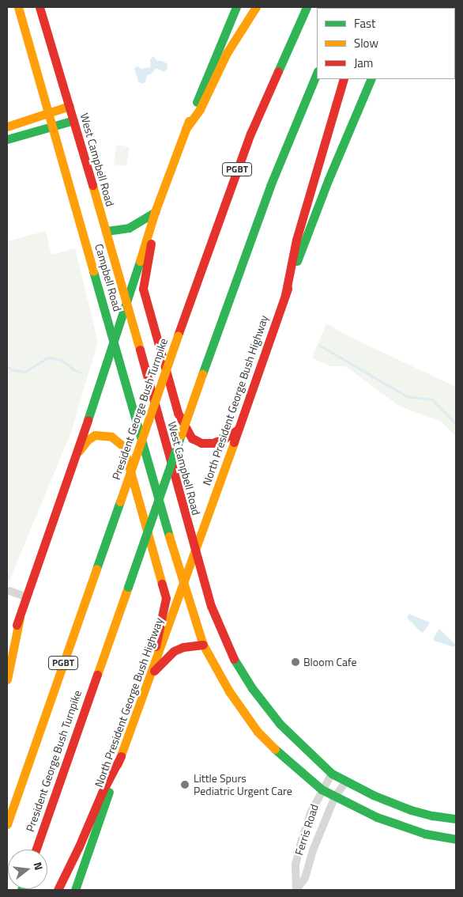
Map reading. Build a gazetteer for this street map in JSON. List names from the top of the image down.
{
  "streets": {
    "main road": [
      "West Campbell Road",
      "PGBT",
      "Campbell Road",
      "North President George Bush Highway",
      "President George Bush Turnpike"
    ],
    "street": ["Ferris Road"]
  },
  "crossings": [
    ["West Campbell Road", "North President George Bush Highway"],
    ["West Campbell Road", "Ferris Road"]
  ],
  "places": ["Bloom Cafe", "Little Spurs Pediatric Urgent Care"],
  "legend": ["Fast", "Slow", "Jam"],
  "north": "right"
}
